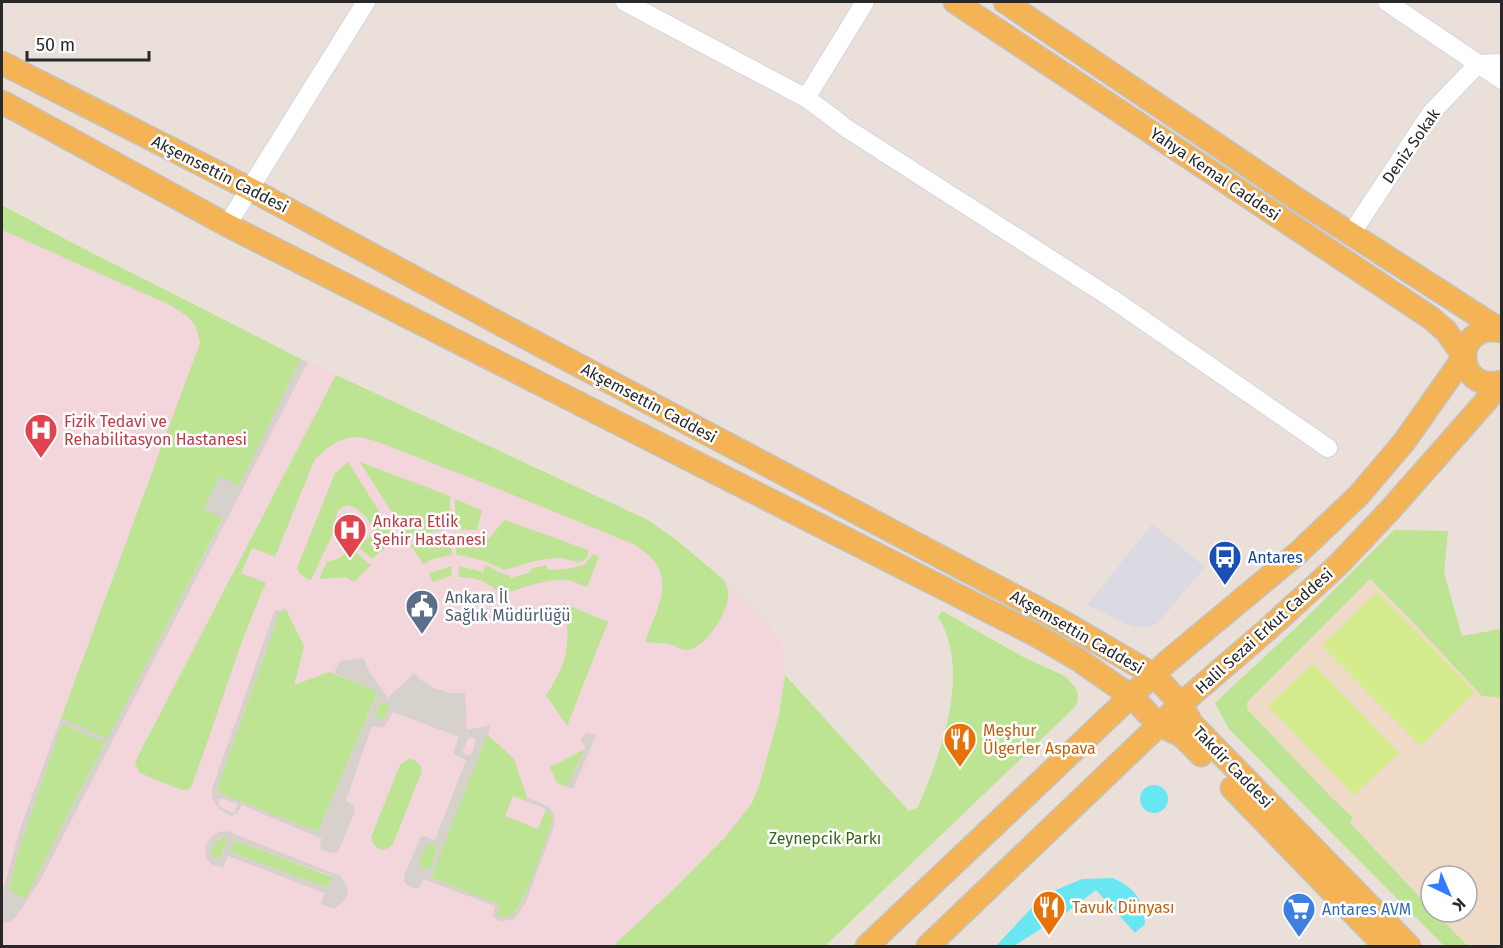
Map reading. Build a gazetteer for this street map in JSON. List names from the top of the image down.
{
  "streets": {
    "main road": [
      "Akşemsettin Caddesi",
      "Yahya Kemal Caddesi",
      "Halil Sezai Erkut Caddesi",
      "Takdir Caddesi"
    ],
    "street": ["Deniz Sokak"]
  },
  "crossings": [
    ["Deniz Sokak", "Yahya Kemal Caddesi"],
    ["Akşemsettin Caddesi", "Halil Sezai Erkut Caddesi"],
    ["Yahya Kemal Caddesi", "Halil Sezai Erkut Caddesi"],
    ["Halil Sezai Erkut Caddesi", "Takdir Caddesi"]
  ],
  "parks": ["Zeynepcik Parkı"],
  "places": {
    "hospital": ["Fizik Tedavi ve Rehabilitasyon Hastanesi", "Ankara Etlik Şehir Hastanesi"],
    "bus stop": ["Antares"],
    "public building": ["Ankara İl Sağlık Müdürlüğü"],
    "restaurant": ["Meşhur Ülgerler Aspava", "Tavuk Dünyası"],
    "supermarket": ["Antares AVM"]
  },
  "scale_bar": "50 m",
  "north": "bottom right"
}
